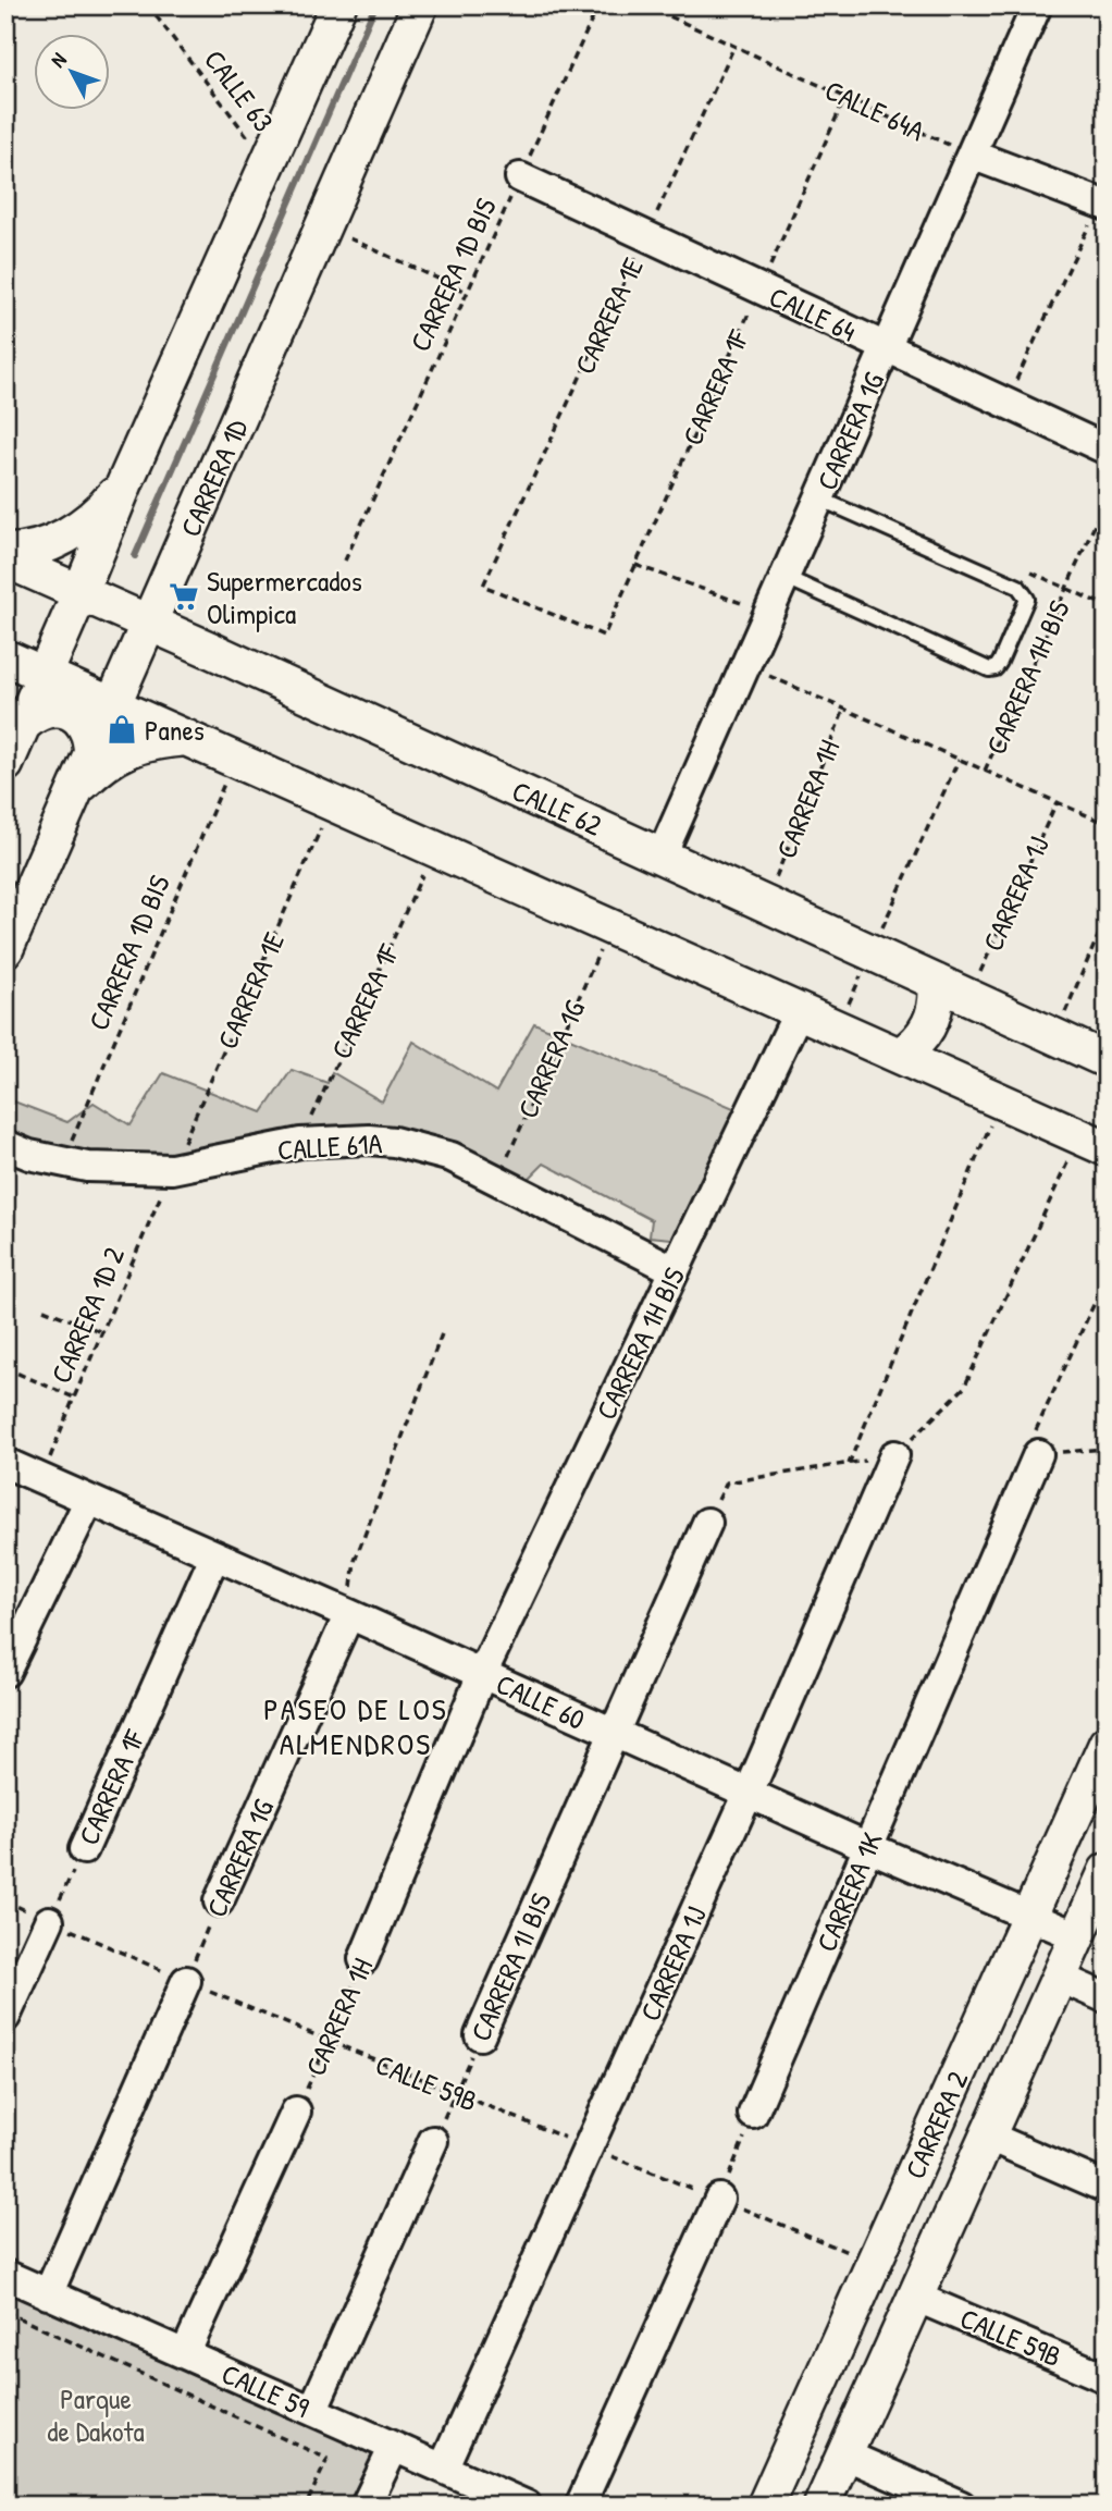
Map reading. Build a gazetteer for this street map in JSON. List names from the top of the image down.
{
  "streets": {
    "street": [
      "CALLE 64",
      "CARRERA 1F",
      "CARRERA 1G",
      "CARRERA 1D",
      "CARRERA 1H BIS",
      "CARRERA 1H",
      "CALLE 62",
      "CARRERA 1J",
      "CALLE 61A",
      "CALLE 60",
      "CARRERA 1K",
      "CARRERA 1I BIS",
      "CALLE 59B",
      "CARRERA 2",
      "CALLE 59"
    ],
    "path": [
      "CALLE 63",
      "CALLE 64A",
      "CARRERA 1D BIS",
      "CARRERA 1E",
      "CARRERA 1D 2"
    ]
  },
  "crossings": [
    ["CALLE 64A", "CARRERA 1E"],
    ["CALLE 64A", "CARRERA 1F"],
    ["CALLE 64A", "CARRERA 1G"],
    ["CARRERA 1D BIS", "CALLE 64"],
    ["CARRERA 1D BIS", "CALLE 61A"],
    ["CALLE 64", "CARRERA 1E"],
    ["CALLE 64", "CARRERA 1F"],
    ["CALLE 64", "CARRERA 1G"],
    ["CARRERA 1E", "CARRERA 1F"],
    ["CARRERA 1E", "CALLE 61A"],
    ["CARRERA 1E", "CARRERA 1D 2"],
    ["CARRERA 1F", "CALLE 61A"],
    ["CARRERA 1F", "CALLE 60"],
    ["CARRERA 1F", "CALLE 59B"],
    ["CARRERA 1G", "CALLE 62"],
    ["CARRERA 1G", "CALLE 61A"],
    ["CARRERA 1G", "CALLE 60"],
    ["CARRERA 1G", "CALLE 59B"],
    ["CARRERA 1D", "CALLE 62"],
    ["CARRERA 1H BIS", "CARRERA 1H"],
    ["CARRERA 1H BIS", "CALLE 62"],
    ["CARRERA 1H BIS", "CALLE 61A"],
    ["CARRERA 1H BIS", "CALLE 60"],
    ["CARRERA 1H", "CALLE 60"],
    ["CARRERA 1H", "CALLE 59B"],
    ["CARRERA 1H", "CALLE 59"],
    ["CARRERA 1J", "CALLE 60"],
    ["CARRERA 1J", "CALLE 59B"],
    ["CARRERA 1J", "CALLE 59"],
    ["CALLE 61A", "CARRERA 1D 2"],
    ["CARRERA 1D 2", "CALLE 60"],
    ["CALLE 60", "CARRERA 1K"],
    ["CALLE 60", "CARRERA 1I BIS"],
    ["CALLE 60", "CARRERA 2"],
    ["CARRERA 1I BIS", "CALLE 59B"],
    ["CALLE 59B", "CARRERA 2"]
  ],
  "districts": ["PASEO DE LOS ALMENDROS"],
  "parks": ["Parque de Dakota"],
  "places": {
    "supermarket": ["Supermercados Olimpica"],
    "shop": ["Panes"]
  },
  "north": "top left"
}
